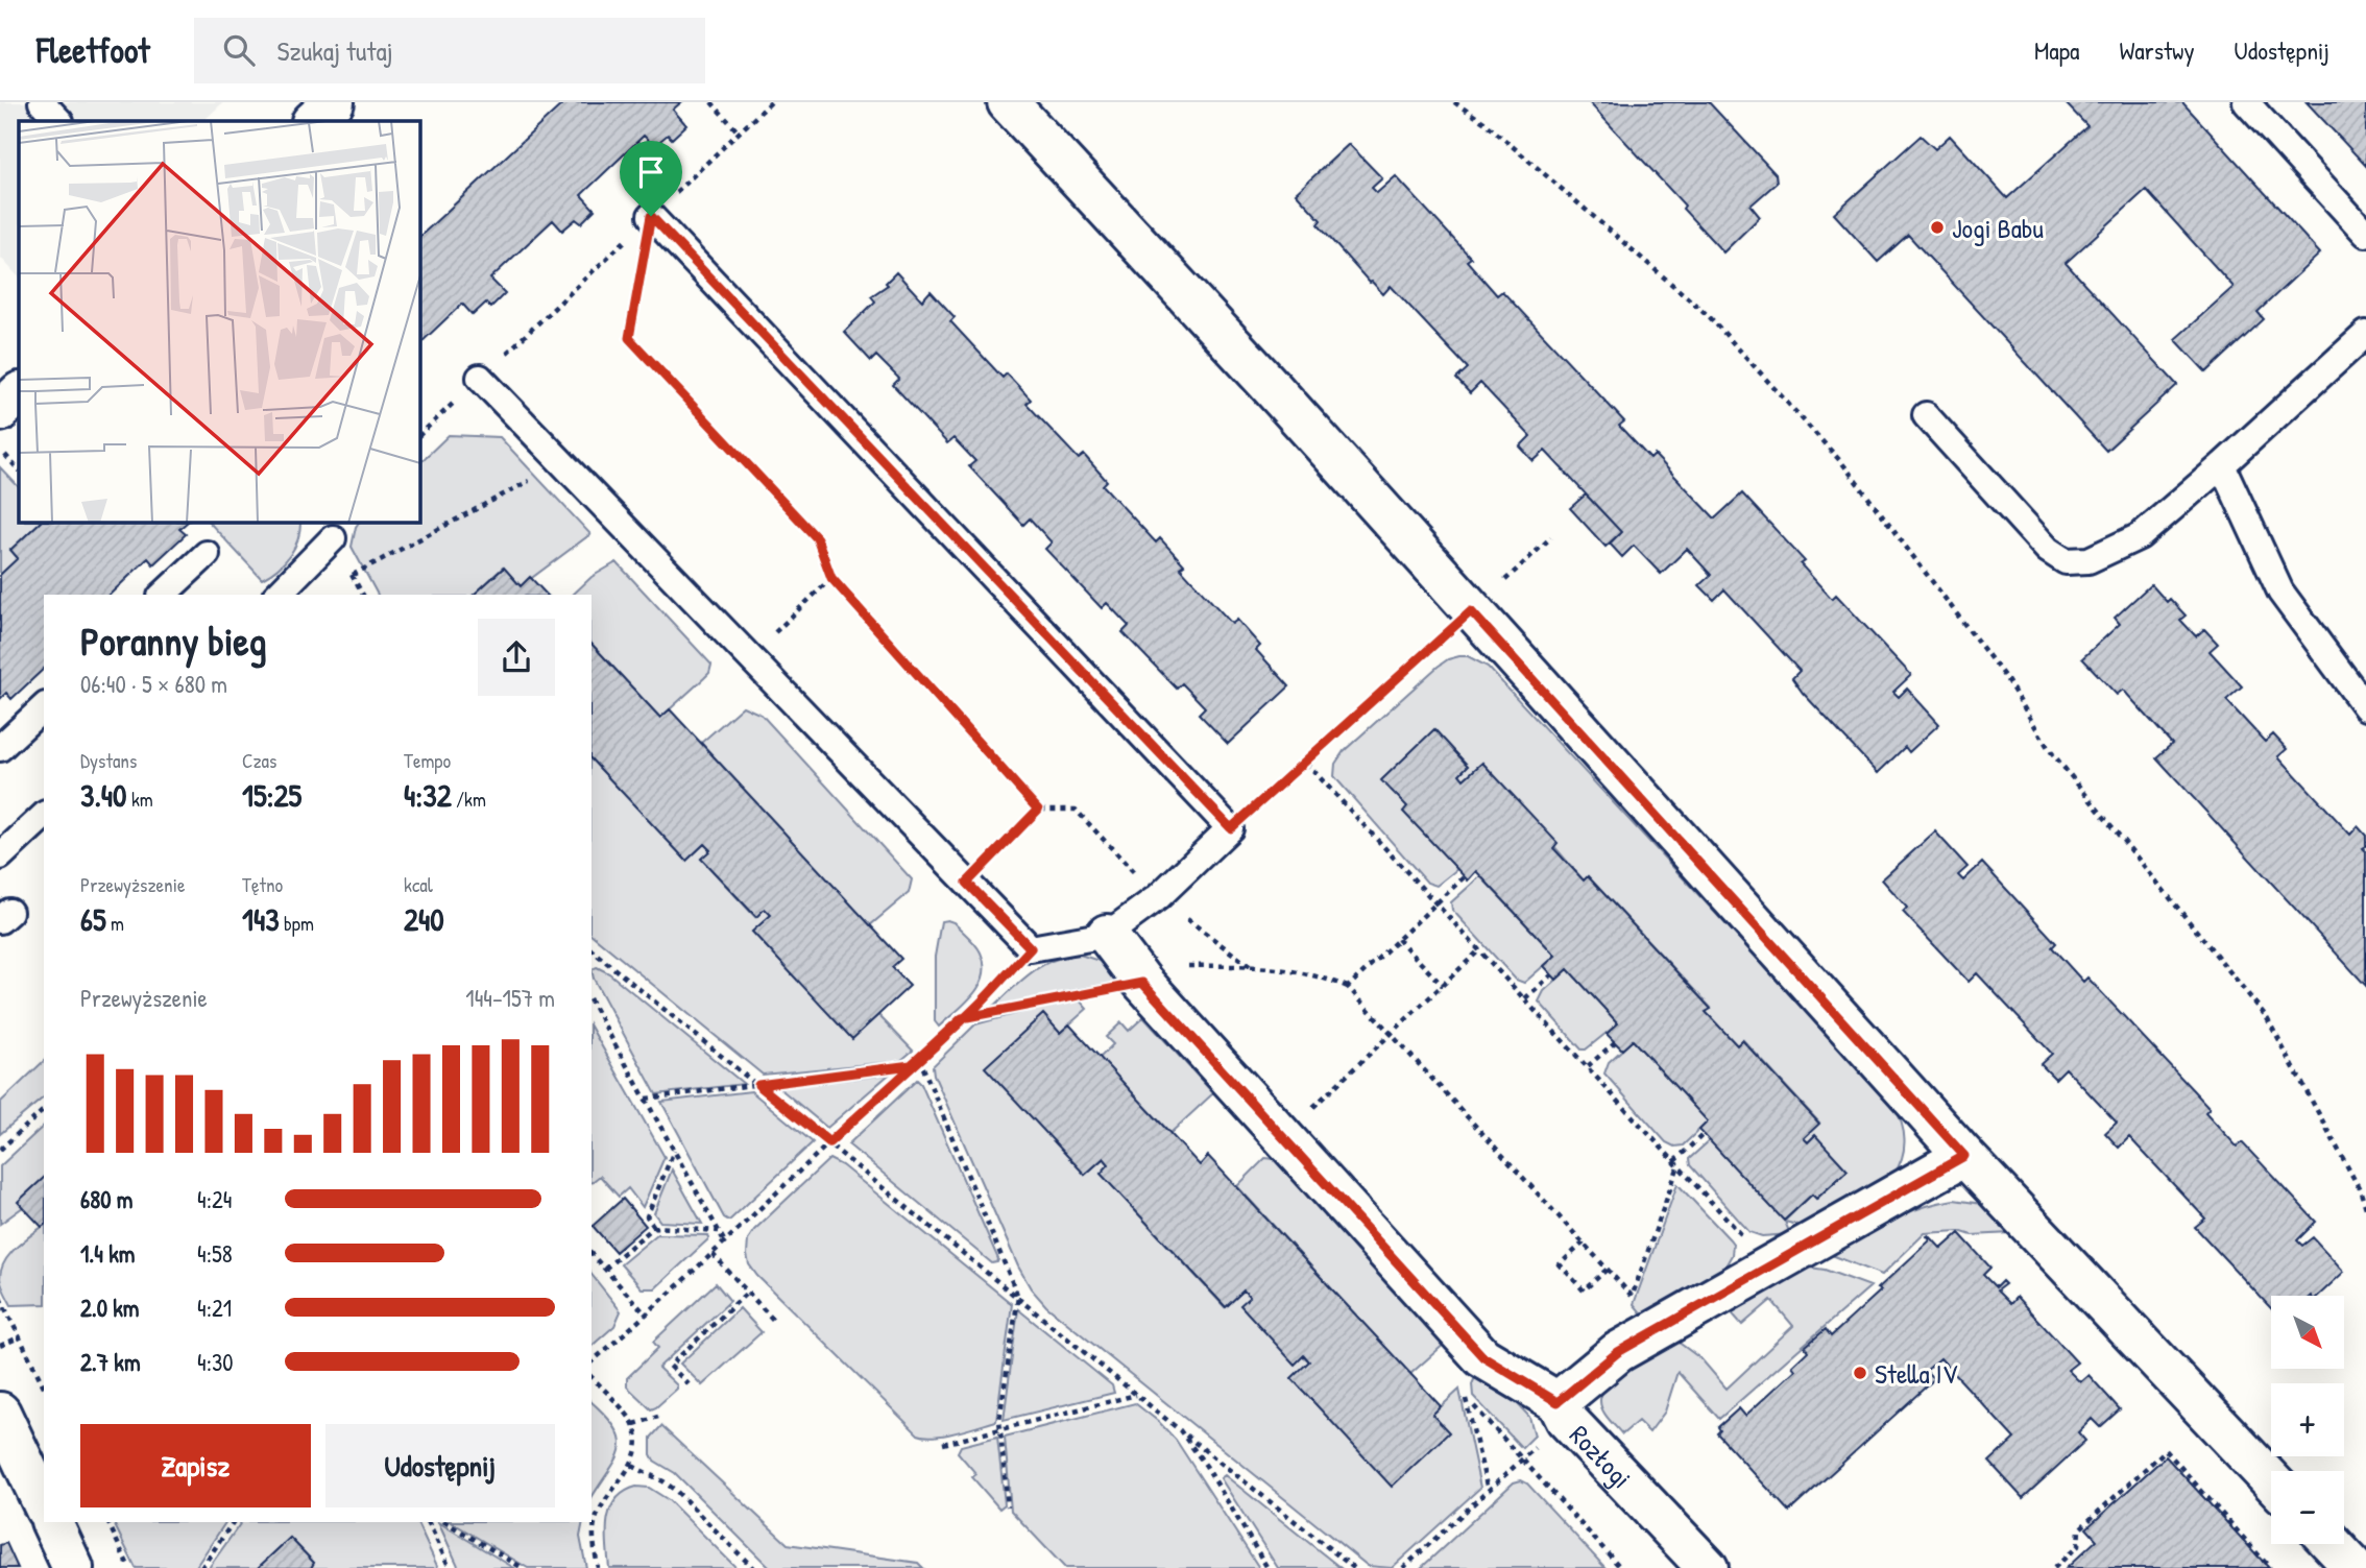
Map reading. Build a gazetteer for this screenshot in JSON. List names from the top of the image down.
{
  "streets": {
    "street": ["Rozłogi"]
  },
  "places": ["Jogi Babu", "Stella IV"],
  "north": "bottom right",
  "page": {
    "header": "Fleetfoot",
    "search": "Szukaj tutaj",
    "nav": ["Mapa", "Warstwy", "Udostępnij"],
    "heading": ["Poranny bieg", "06:40 · 5 × 680 m"],
    "stats": [
      ["Dystans", "3.40 km"],
      ["Czas", "15:25"],
      ["Tempo", "4:32 /km"],
      ["Przewyższenie", "65 m"],
      ["Tętno", "143 bpm"],
      ["kcal", "240"]
    ],
    "chart": ["Przewyższenie", "144–157 m"],
    "list": [
      {
        "name": "680 m",
        "note": "4:24"
      },
      {
        "name": "1.4 km",
        "note": "4:58"
      },
      {
        "name": "2.0 km",
        "note": "4:21"
      },
      {
        "name": "2.7 km",
        "note": "4:30"
      }
    ],
    "map_buttons": ["+", "−"],
    "buttons": ["Zapisz", "Udostępnij"]
  }
}
